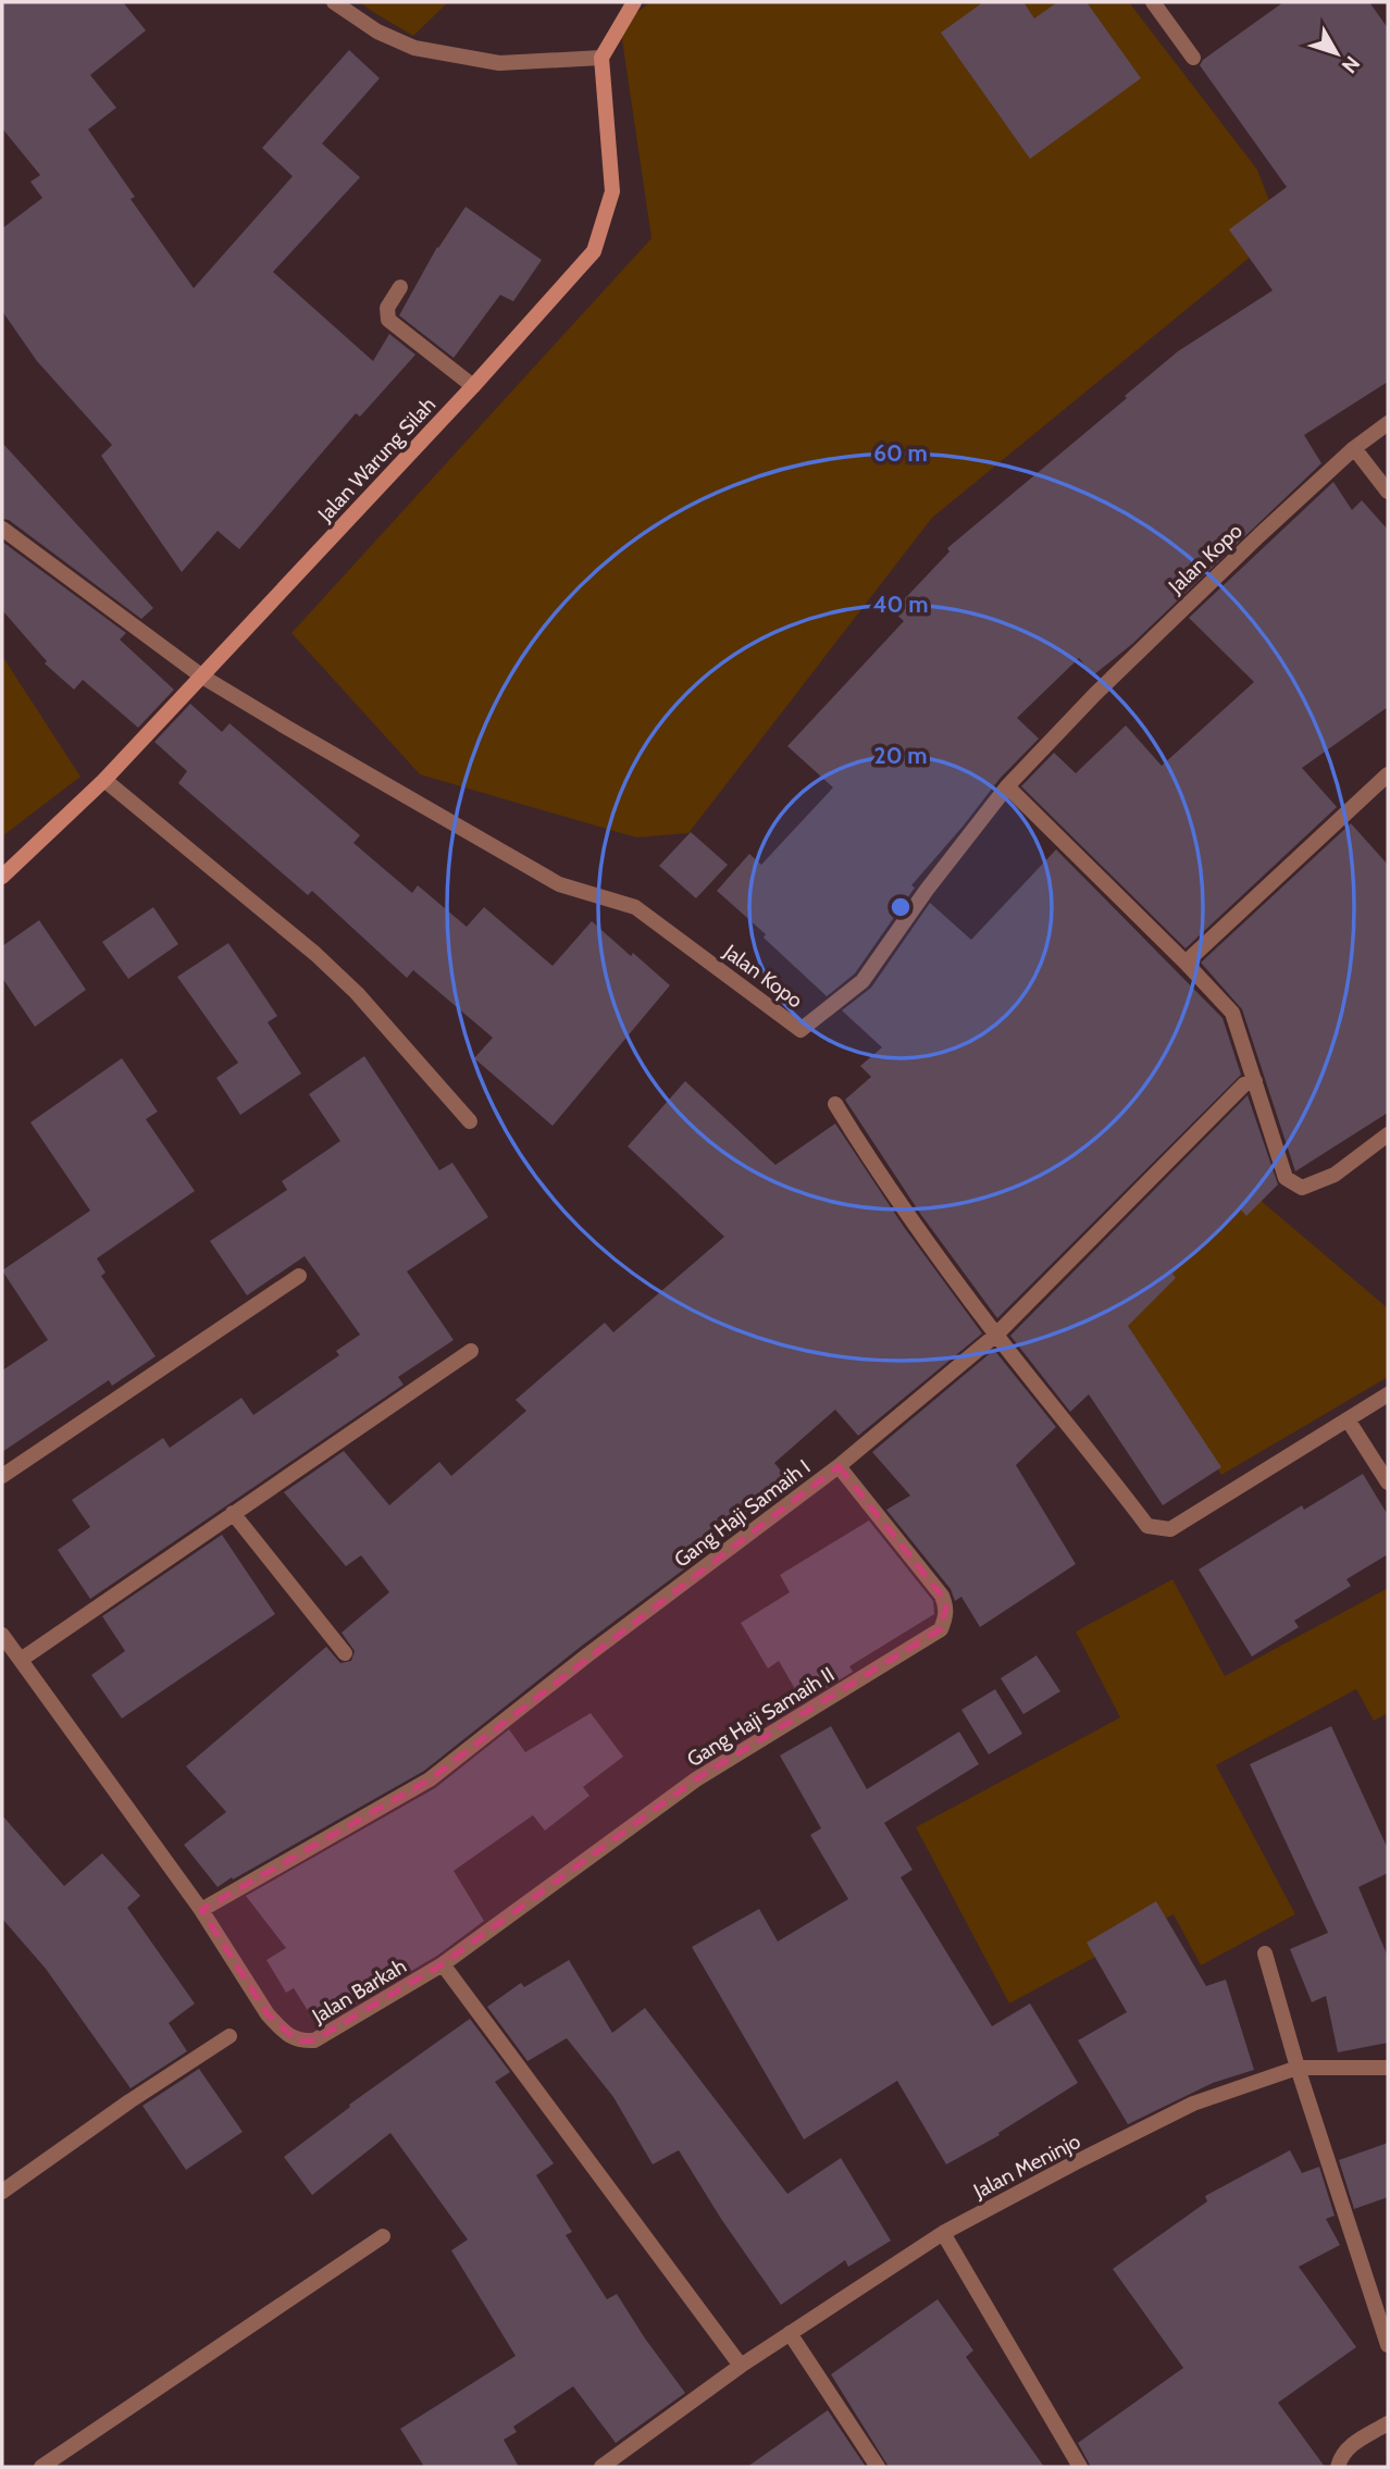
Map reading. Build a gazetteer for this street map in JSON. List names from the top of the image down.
{
  "streets": {
    "street": [
      "Jalan Warung Silah",
      "Jalan Kopo",
      "Gang Haji Samaih I",
      "Gang Haji Samaih II",
      "Jalan Barkah",
      "Jalan Meninjo"
    ]
  },
  "crossings": [
    ["Jalan Warung Silah", "Jalan Kopo"],
    ["Gang Haji Samaih I", "Gang Haji Samaih II"],
    ["Gang Haji Samaih I", "Jalan Barkah"],
    ["Gang Haji Samaih II", "Jalan Barkah"]
  ],
  "north": "bottom right",
  "rings": ["60 m", "40 m", "20 m"]
}
